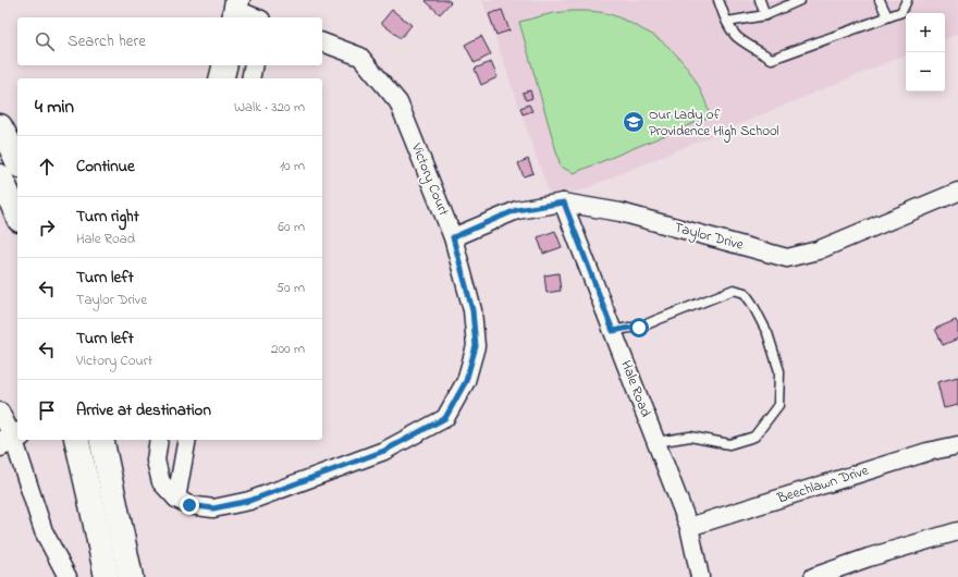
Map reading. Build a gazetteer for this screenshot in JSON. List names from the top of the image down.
{
  "streets": {
    "street": [
      "Victory Court",
      "Taylor Drive",
      "Hale Road",
      "Beechlawn Drive"
    ]
  },
  "crossings": [
    ["Victory Court", "Taylor Drive"],
    ["Taylor Drive", "Hale Road"],
    ["Hale Road", "Beechlawn Drive"]
  ],
  "places": {
    "school or university": ["Our Lady of Providence High School"]
  },
  "page": {
    "map_buttons": ["+", "−"],
    "search": "Search here",
    "heading": ["4 min", "Walk · 320 m"],
    "list": [
      ["Continue", "10 m"],
      ["Turn right", "Hale Road", "60 m"],
      ["Turn left", "Taylor Drive", "50 m"],
      ["Turn left", "Victory Court", "200 m"],
      "Arrive at destination"
    ]
  }
}
